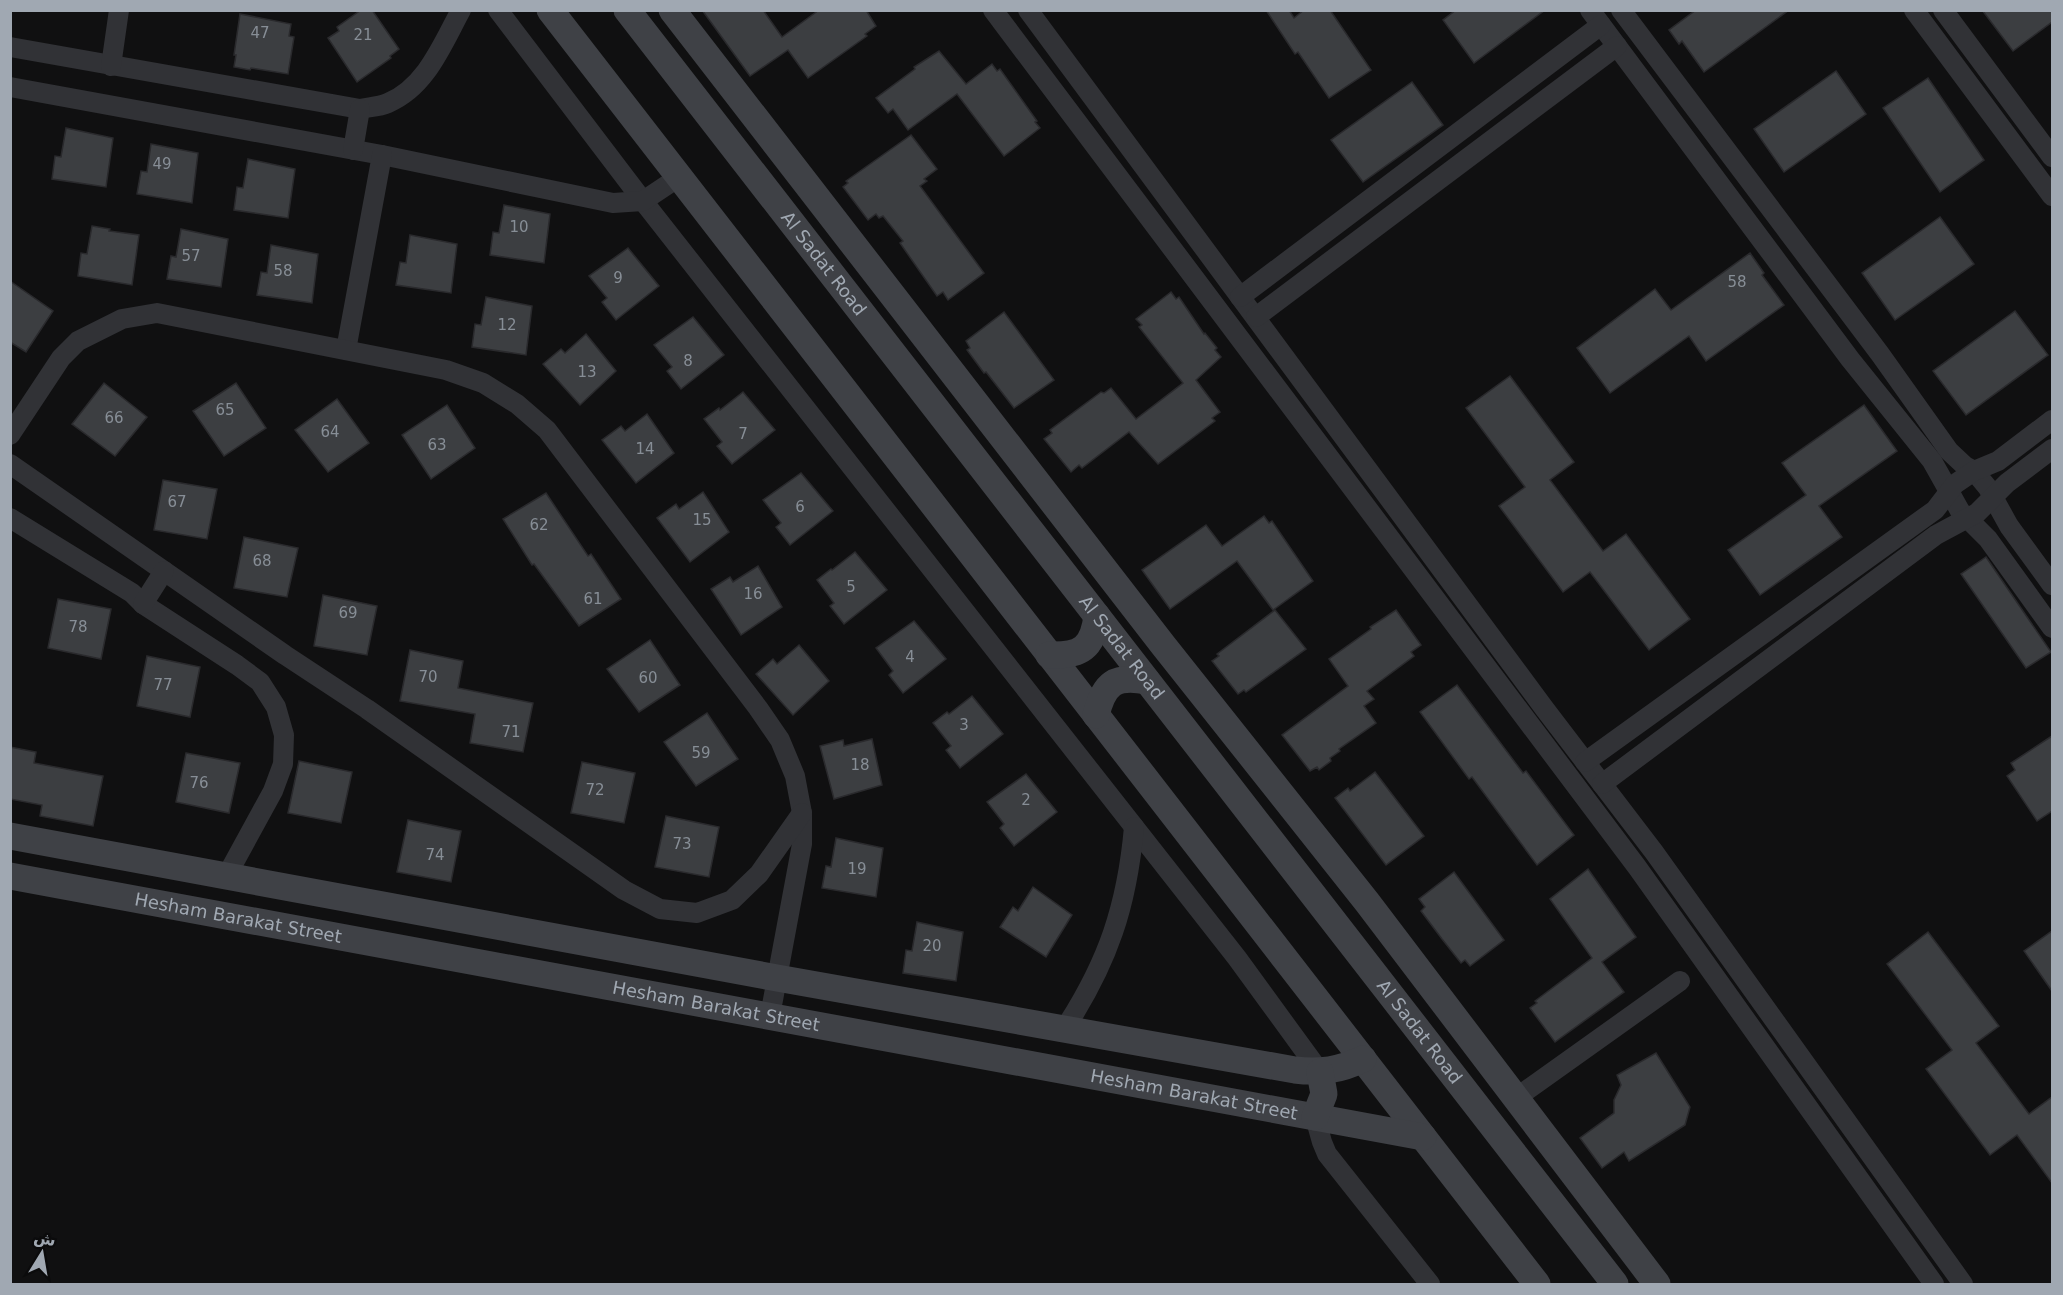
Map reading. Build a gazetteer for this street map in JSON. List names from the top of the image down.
{
  "streets": {
    "street": ["Al Sadat Road", "Hesham Barakat Street"]
  },
  "house_numbers": [
    "47",
    "21",
    "49",
    "10",
    "57",
    "58",
    "9",
    "58",
    "12",
    "8",
    "13",
    "65",
    "66",
    "64",
    "7",
    "63",
    "14",
    "67",
    "6",
    "15",
    "62",
    "68",
    "5",
    "16",
    "61",
    "69",
    "78",
    "4",
    "70",
    "60",
    "77",
    "3",
    "71",
    "59",
    "18",
    "76",
    "72",
    "2",
    "73",
    "74",
    "19",
    "20"
  ],
  "north": "top"
}
